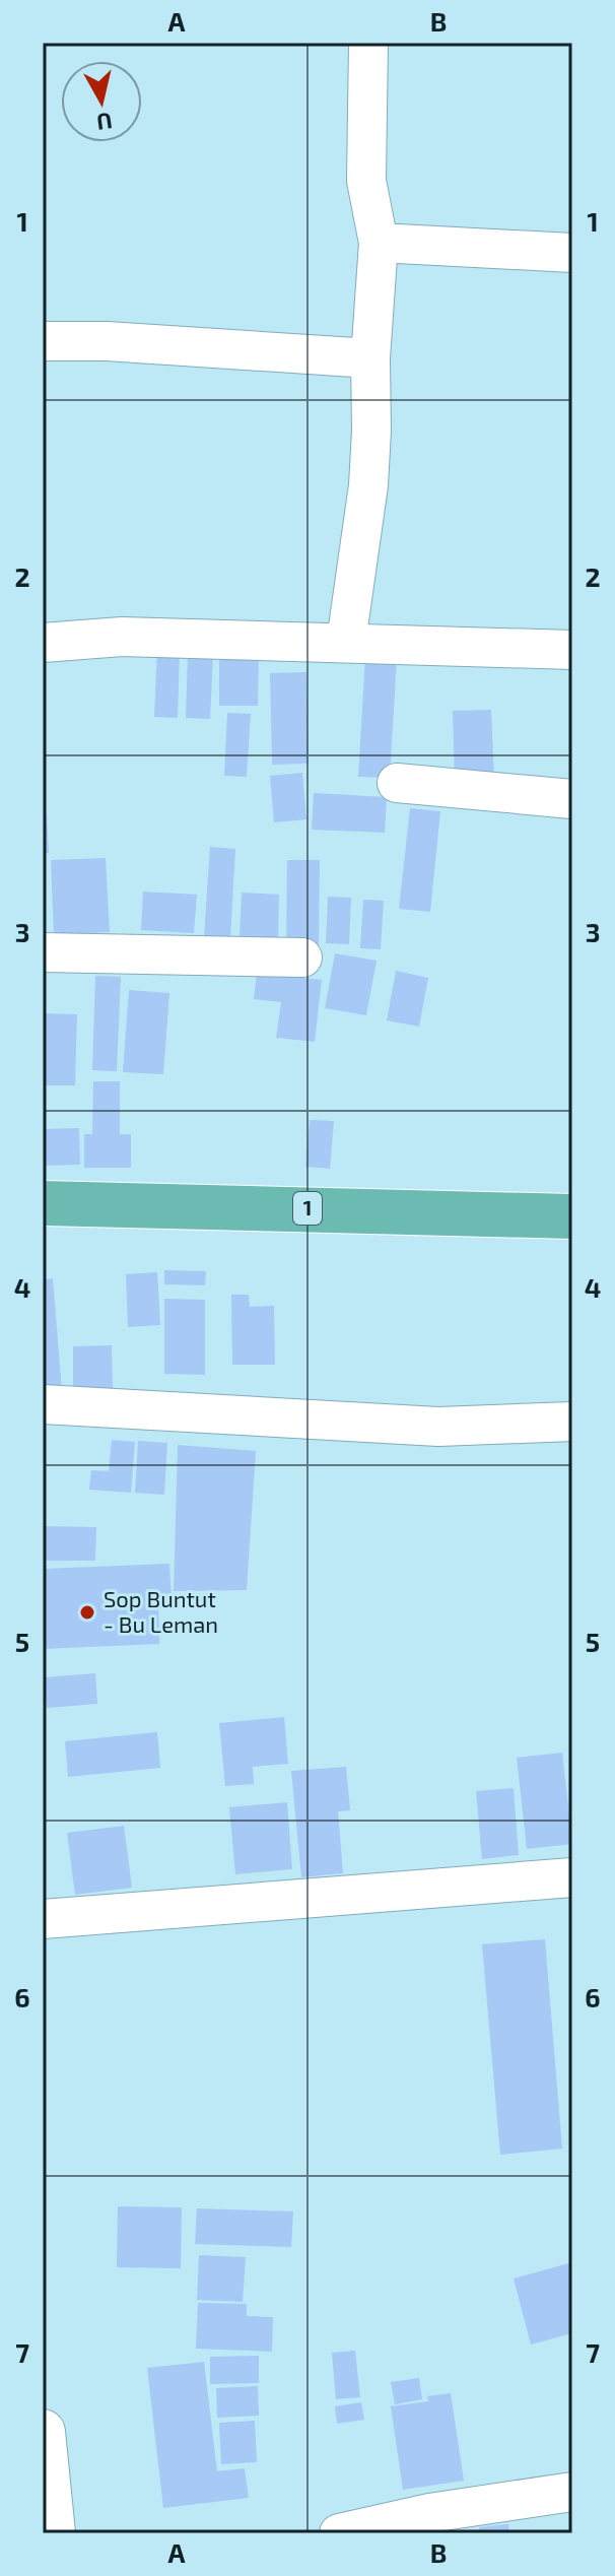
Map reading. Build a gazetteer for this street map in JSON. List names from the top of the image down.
{
  "streets": {
    "highway": ["1"]
  },
  "places": ["Sop Buntut - Bu Leman"],
  "north": "bottom",
  "grid": {
    "columns": ["A", "B"],
    "rows": [
      "1",
      "2",
      "3",
      "4",
      "5",
      "6",
      "7"
    ]
  }
}
